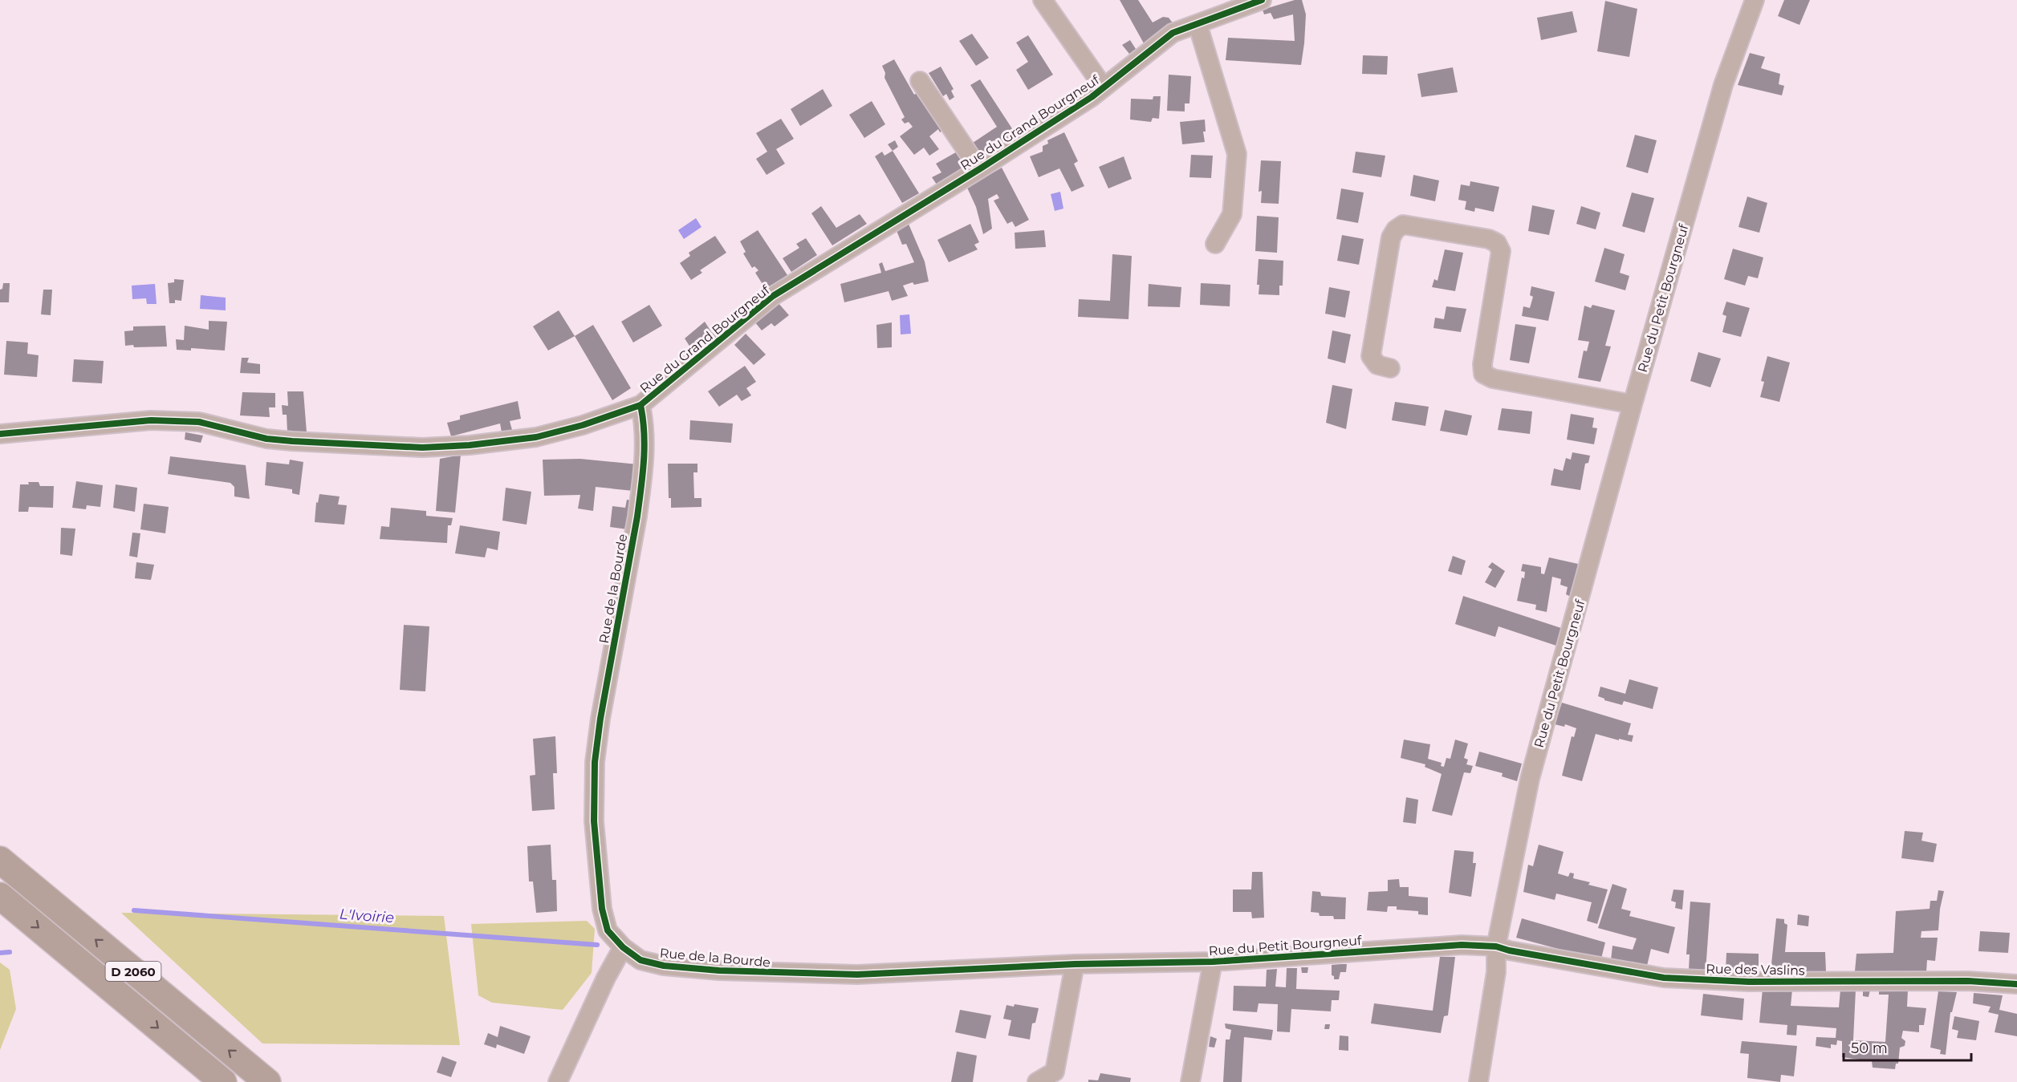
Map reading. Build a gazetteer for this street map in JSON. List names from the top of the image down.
{
  "streets": {
    "highway": ["D 2060"],
    "street": [
      "Rue du Grand Bourgneuf",
      "Rue du Petit Bourgneuf",
      "Rue de la Bourde",
      "Rue des Vaslins"
    ]
  },
  "crossings": [
    ["Rue du Grand Bourgneuf", "Rue de la Bourde"],
    ["Rue du Petit Bourgneuf", "Rue de la Bourde"],
    ["Rue du Petit Bourgneuf", "Rue des Vaslins"]
  ],
  "water": ["L'Ivoirie"],
  "scale_bar": "50 m"
}
